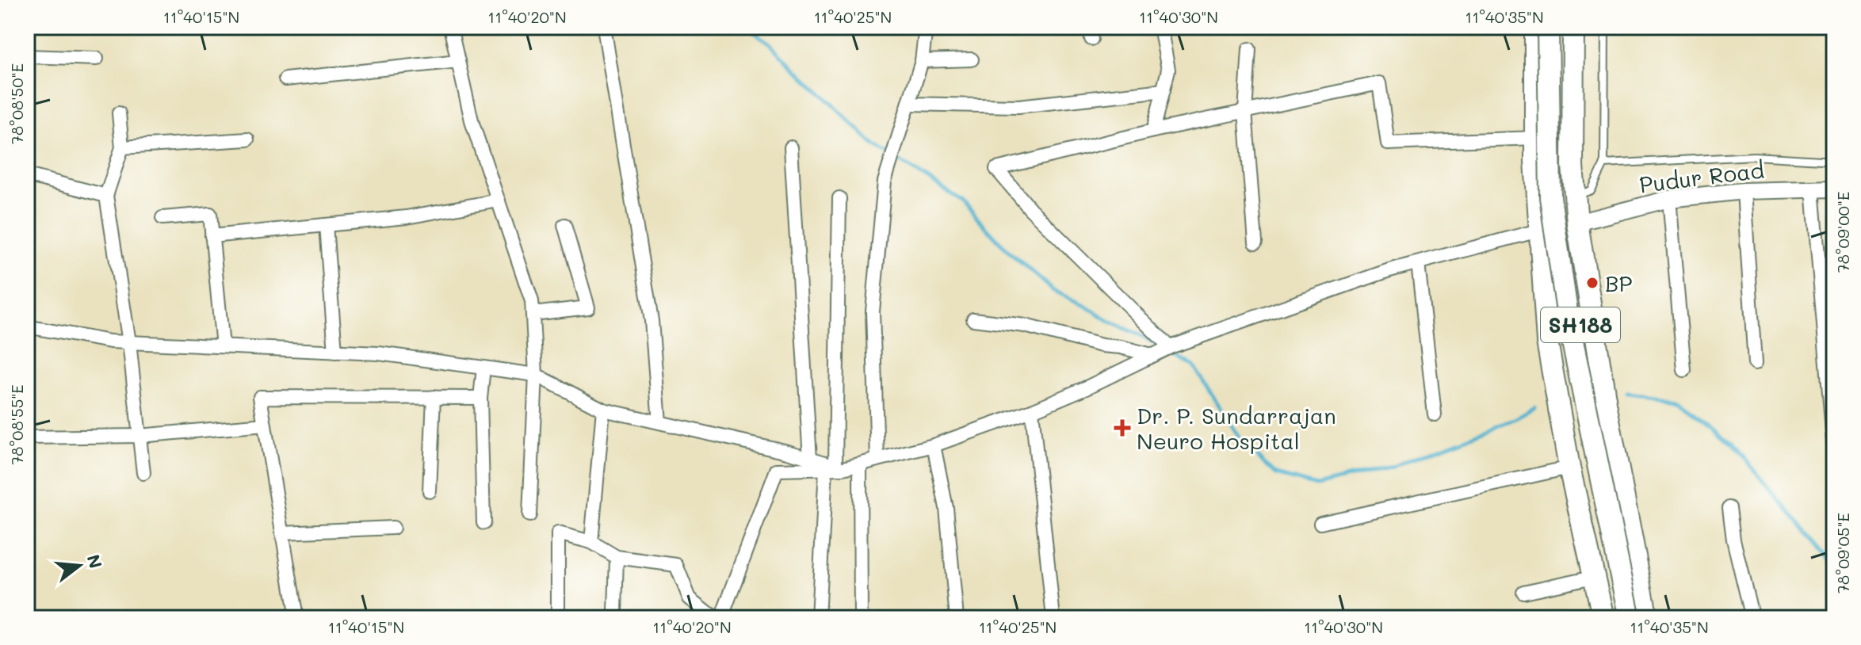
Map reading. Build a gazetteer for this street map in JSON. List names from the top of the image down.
{
  "streets": {
    "main road": ["SH188"],
    "street": ["Pudur Road"]
  },
  "crossings": [
    ["Pudur Road", "SH188"]
  ],
  "places": {
    "other": ["BP"],
    "health": ["Dr. P. Sundarrajan Neuro Hospital"]
  },
  "north": "right",
  "coordinates": [
    "11°40'15\"N",
    "11°40'20\"N",
    "11°40'25\"N",
    "11°40'30\"N",
    "11°40'35\"N",
    "78°08'50\"E",
    "78°09'00\"E",
    "78°08'55\"E",
    "78°09'05\"E"
  ]
}
